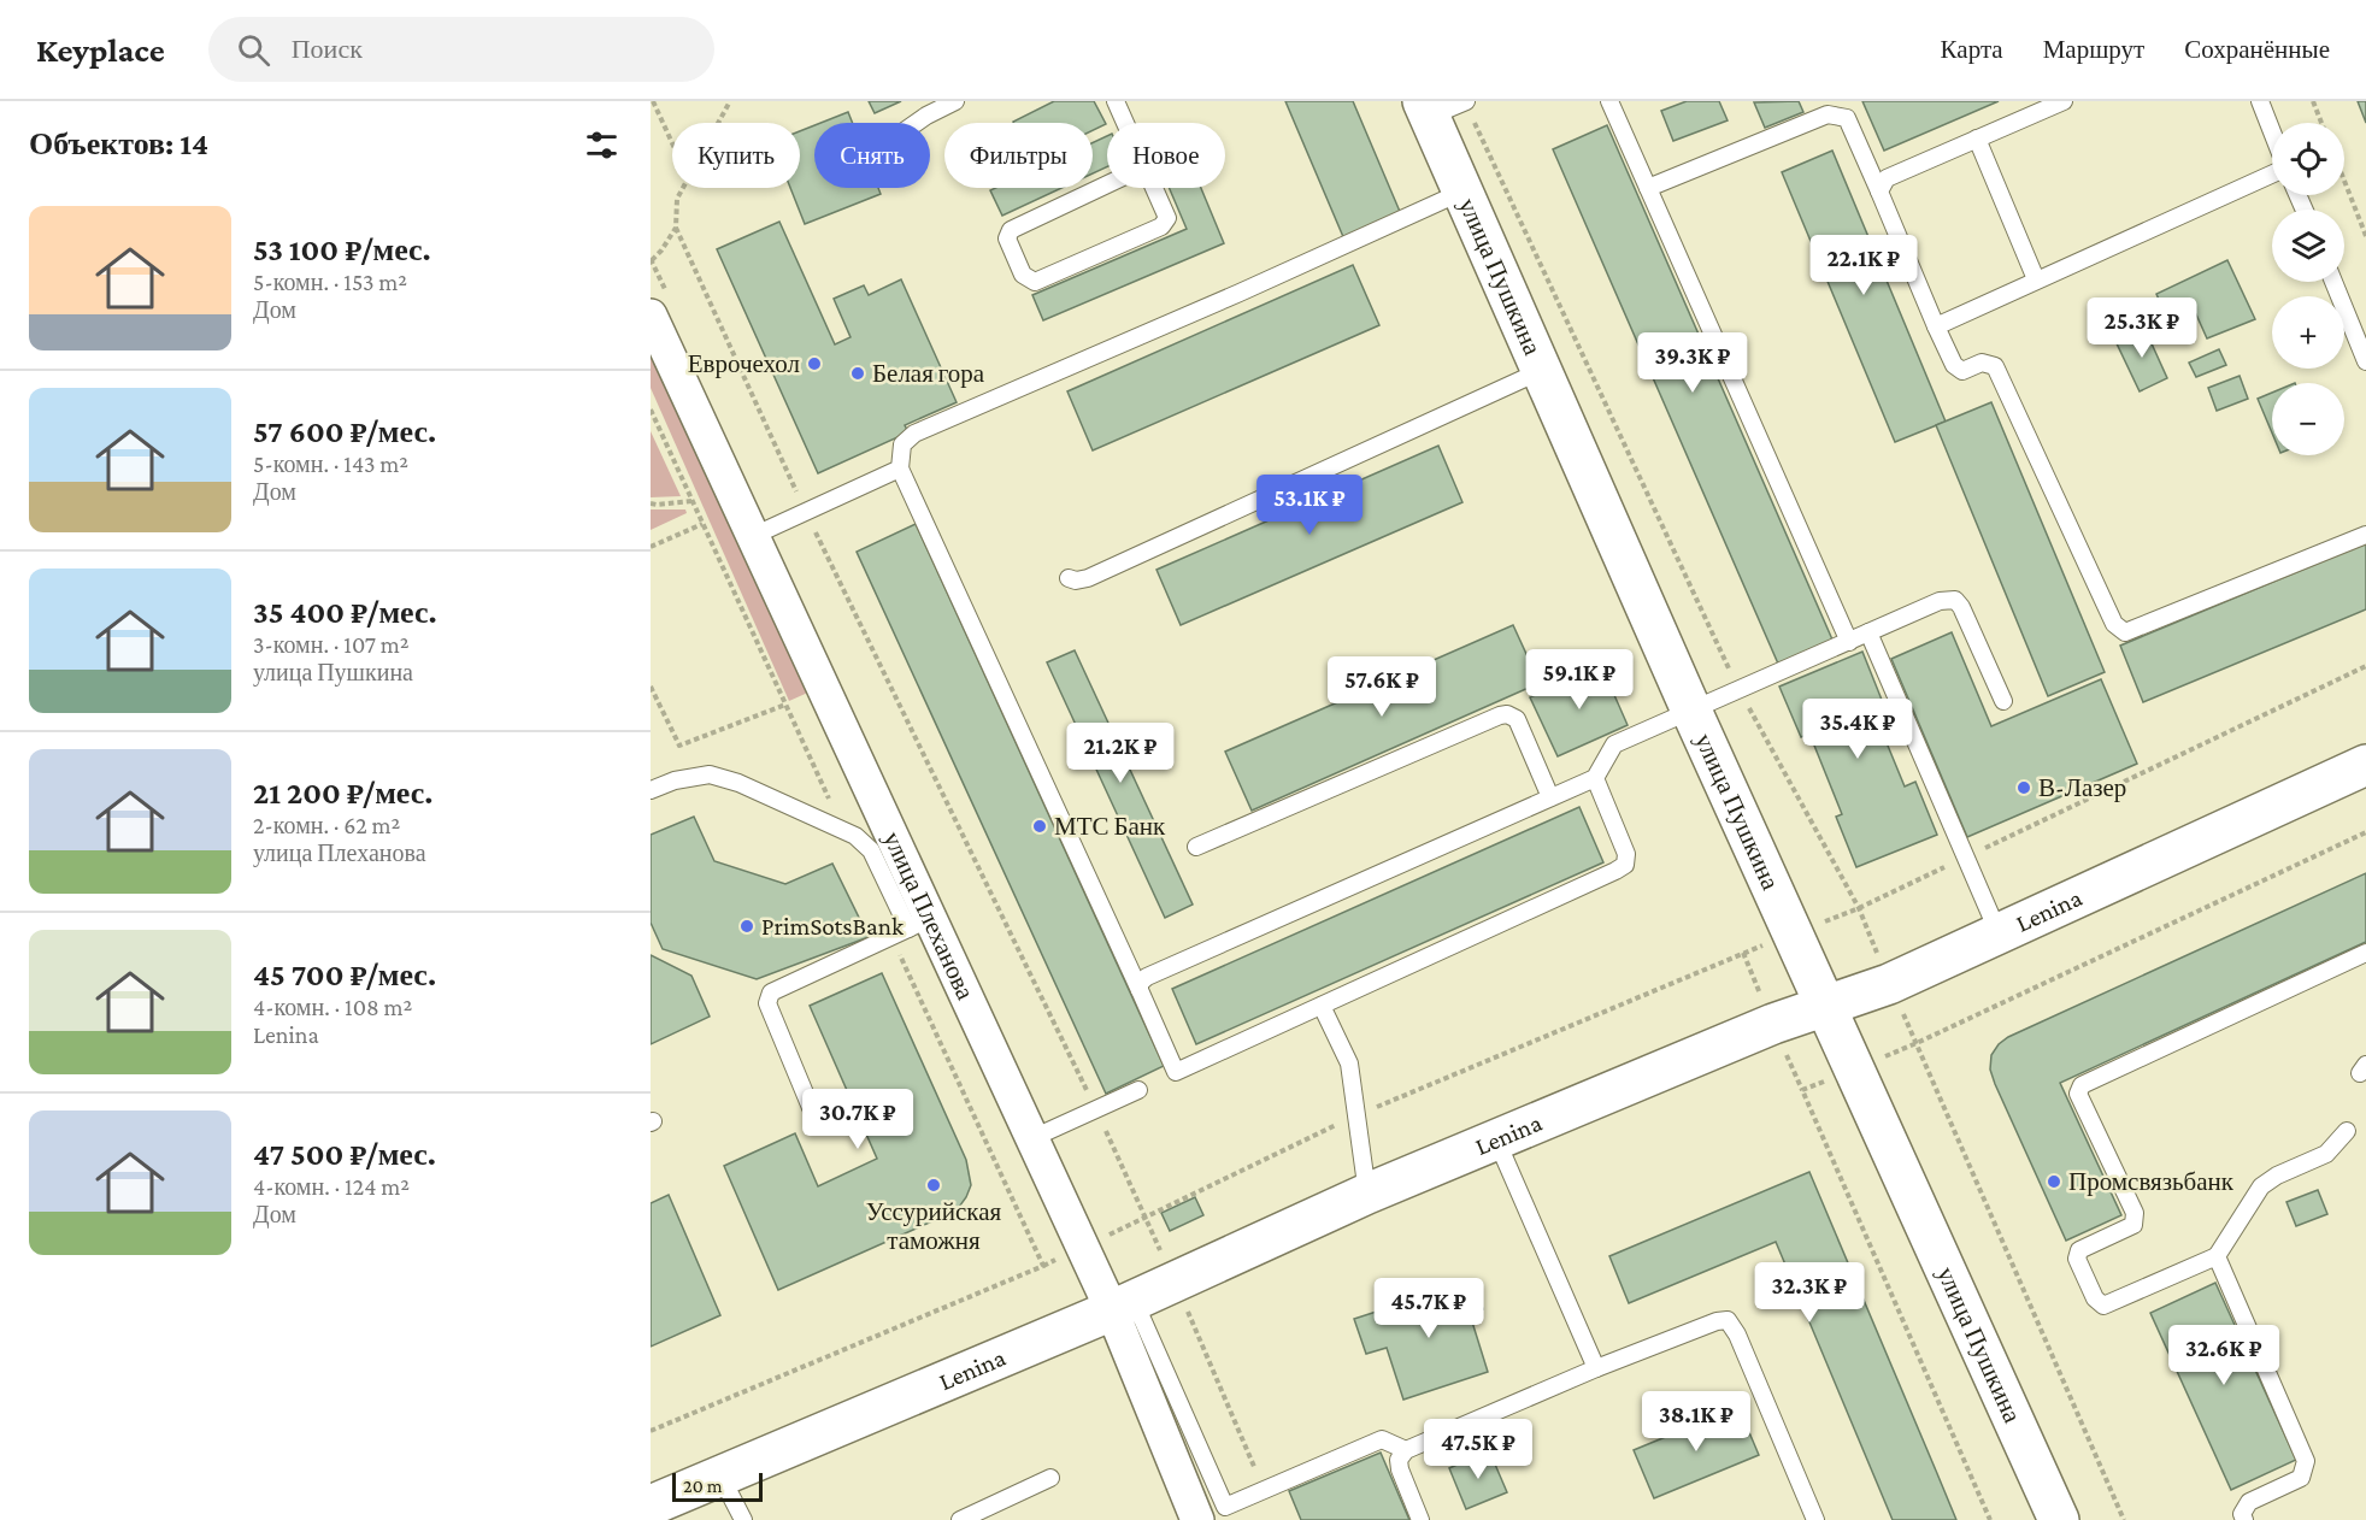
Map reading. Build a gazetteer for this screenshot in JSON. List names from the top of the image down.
{
  "streets": {
    "main road": ["улица Пушкина", "Lenina"],
    "street": ["улица Плеханова"]
  },
  "crossings": [
    ["улица Пушкина", "Lenina"],
    ["Lenina", "улица Плеханова"]
  ],
  "places": [
    "Еврочехол",
    "Белая гора",
    "В-Лазер",
    "МТС Банк",
    "PrimSotsBank",
    "Промсвязьбанк",
    "Уссурийская таможня"
  ],
  "scale_bar": "20 m",
  "page": {
    "header": "Keyplace",
    "search": "Поиск",
    "nav": ["Карта", "Маршрут", "Сохранённые"],
    "heading": "Объектов: 14",
    "map_buttons": ["+", "−"],
    "chip": [
      "Купить",
      "Снять",
      "Фильтры",
      "Новое"
    ],
    "list": [
      {
        "name": "53 100 ₽/мес.",
        "note": "5-комн. · 153 m² · Дом"
      },
      {
        "name": "57 600 ₽/мес.",
        "note": "5-комн. · 143 m² · Дом"
      },
      {
        "name": "35 400 ₽/мес.",
        "note": "3-комн. · 107 m² · улица Пушкина"
      },
      {
        "name": "21 200 ₽/мес.",
        "note": "2-комн. · 62 m² · улица Плеханова"
      },
      {
        "name": "45 700 ₽/мес.",
        "note": "4-комн. · 108 m² · Lenina"
      },
      {
        "name": "47 500 ₽/мес.",
        "note": "4-комн. · 124 m² · Дом"
      }
    ],
    "price": [
      "22.1K ₽",
      "25.3K ₽",
      "39.3K ₽",
      "53.1K ₽",
      "59.1K ₽",
      "57.6K ₽",
      "35.4K ₽",
      "21.2K ₽",
      "30.7K ₽",
      "32.3K ₽",
      "45.7K ₽",
      "32.6K ₽",
      "38.1K ₽",
      "47.5K ₽"
    ],
    "scale": "20 m"
  }
}
